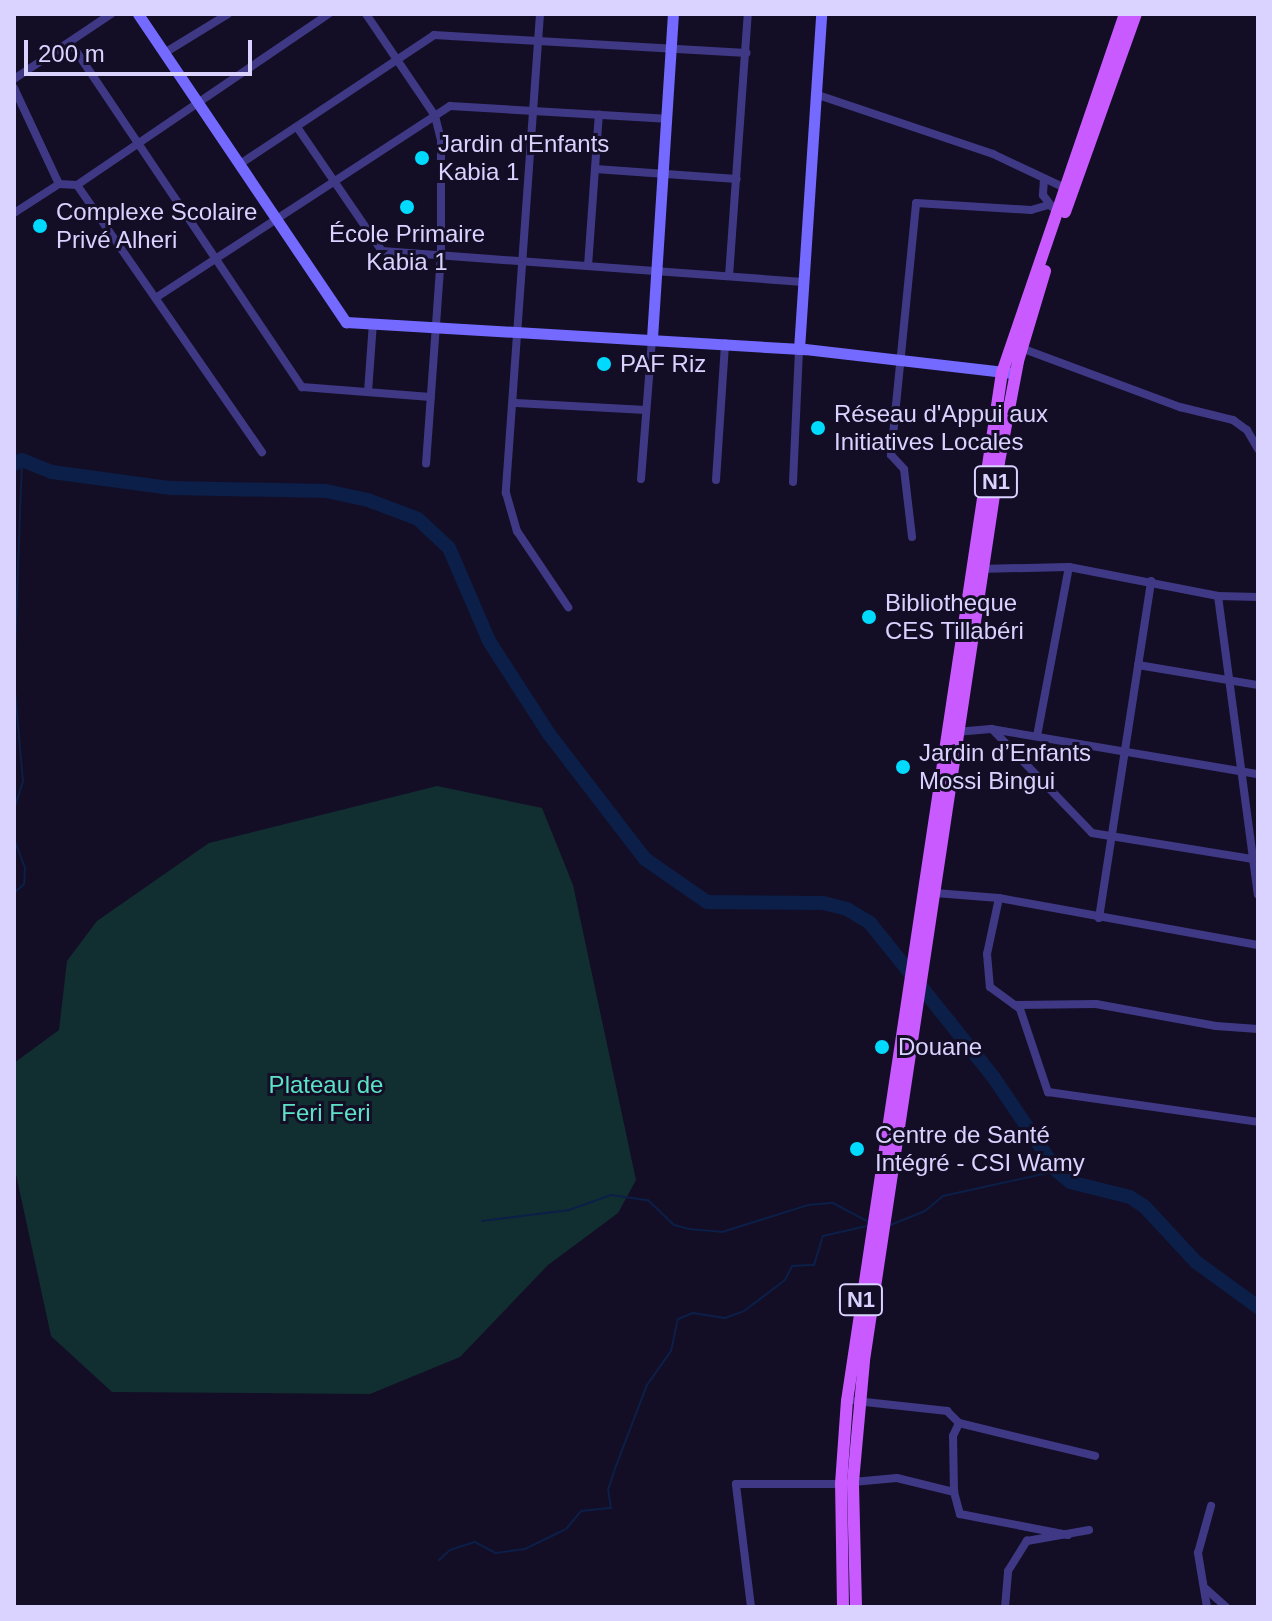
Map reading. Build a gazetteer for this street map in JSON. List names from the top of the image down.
{
  "streets": {
    "main road": ["N1"]
  },
  "parks": ["Plateau de Feri Feri"],
  "places": [
    "Jardin d'Enfants Kabia 1",
    "École Primaire Kabia 1",
    "Complexe Scolaire Privé Alheri",
    "PAF Riz",
    "Réseau d'Appui aux Initiatives Locales",
    "Bibliotheque CES Tillabéri",
    "Jardin d’Enfants Mossi Bingui",
    "Douane",
    "Centre de Santé Intégré - CSI Wamy"
  ],
  "scale_bar": "200 m"
}
